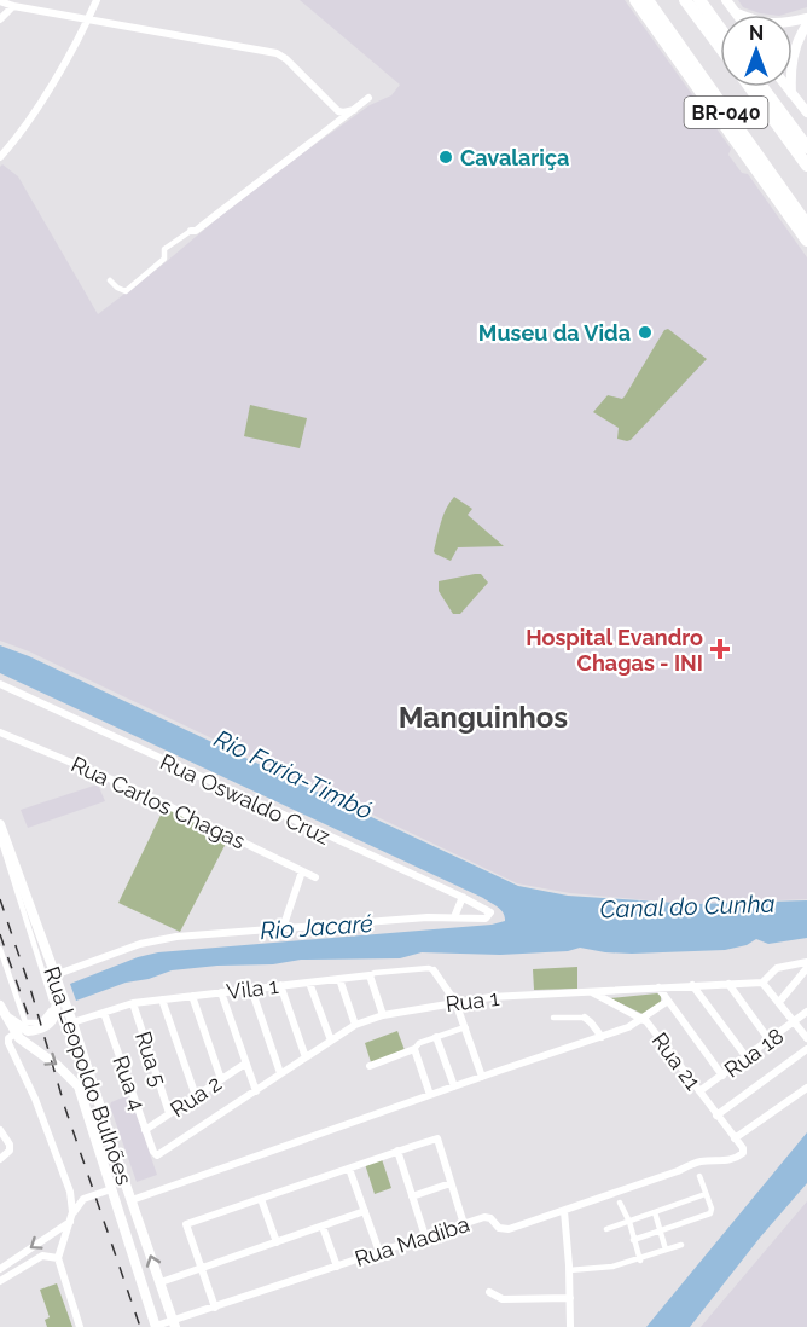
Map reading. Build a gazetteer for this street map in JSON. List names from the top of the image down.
{
  "streets": {
    "highway": ["BR-040"],
    "main road": ["Rua Leopoldo Bulhões"],
    "street": [
      "Rua Oswaldo Cruz",
      "Rua Carlos Chagas",
      "Vila 1",
      "Rua 1",
      "Rua 18",
      "Rua 5",
      "Rua 21",
      "Rua 4",
      "Rua 2",
      "Rua Madiba"
    ]
  },
  "crossings": [
    ["Vila 1", "Rua 5"],
    ["Vila 1", "Rua Leopoldo Bulhões"],
    ["Vila 1", "Rua 4"],
    ["Rua 1", "Rua 21"],
    ["Rua 1", "Rua 4"],
    ["Rua 18", "Rua 21"],
    ["Rua 5", "Rua 2"],
    ["Rua 21", "Rua Madiba"],
    ["Rua Leopoldo Bulhões", "Rua Madiba"],
    ["Rua 4", "Rua 2"]
  ],
  "districts": ["Manguinhos"],
  "water": ["Rio Faria-Timbó", "Canal do Cunha", "Rio Jacaré"],
  "places": {
    "other": ["Cavalariça", "Museu da Vida"],
    "health": ["Hospital Evandro Chagas - INI"]
  },
  "north": "top"
}
